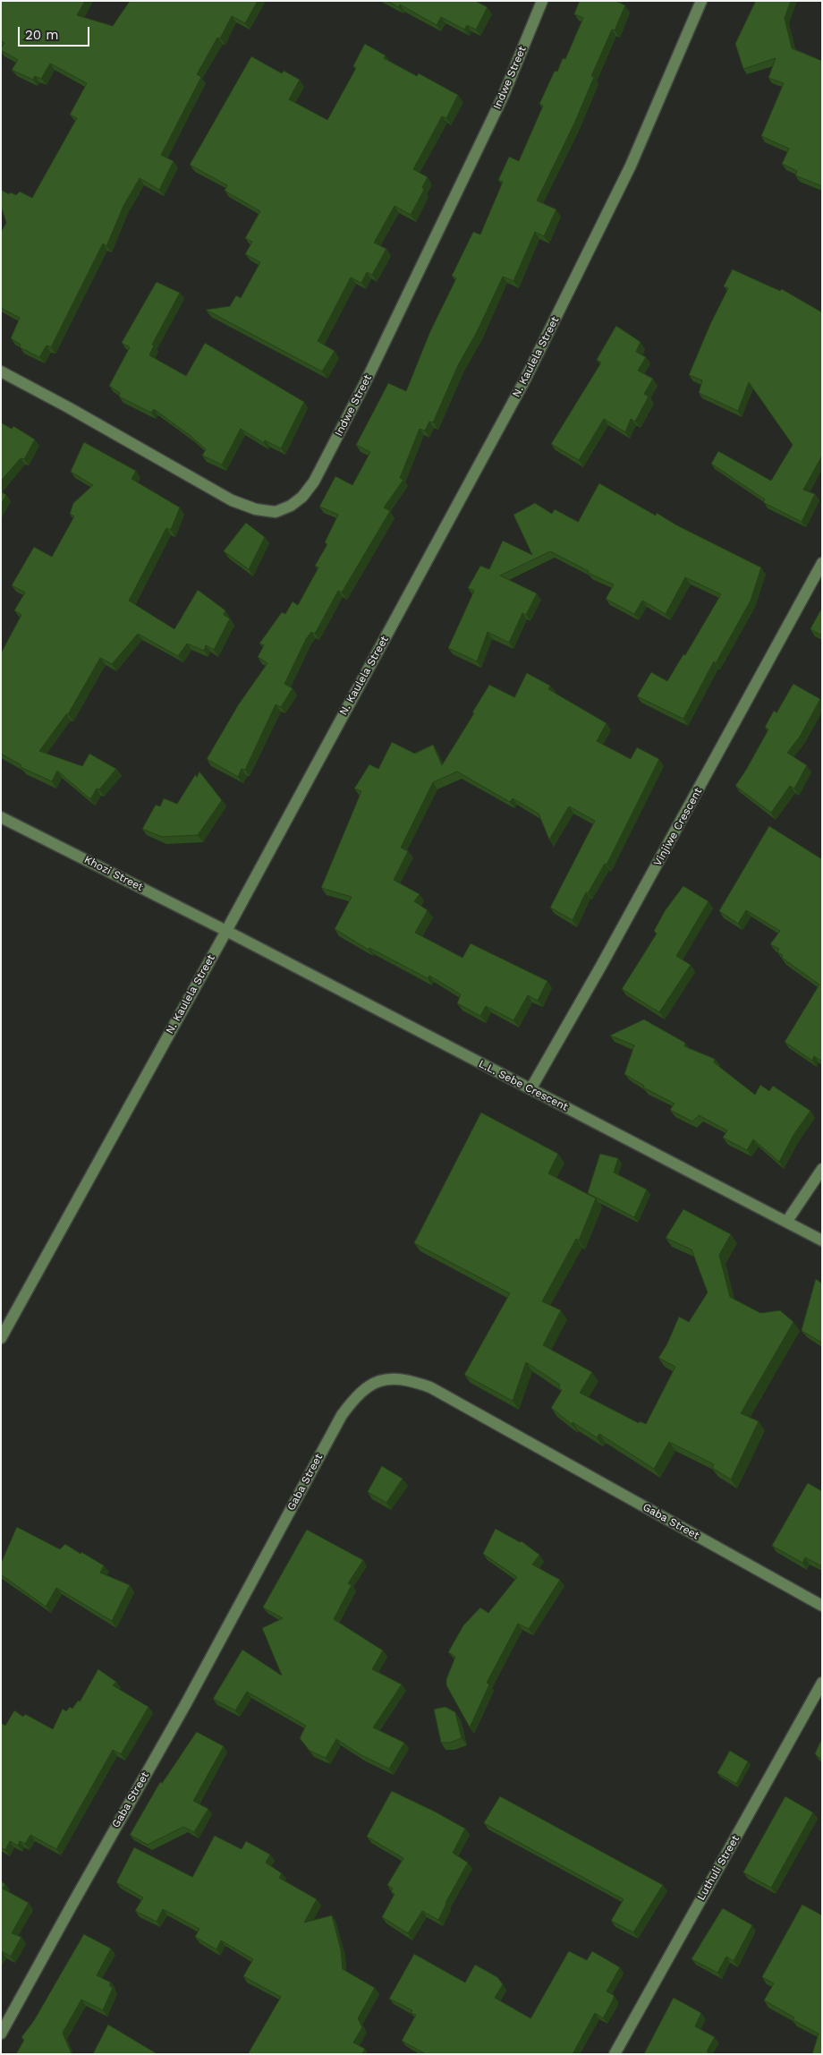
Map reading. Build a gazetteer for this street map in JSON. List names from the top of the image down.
{
  "streets": {
    "street": [
      "Indwe Street",
      "N. Kaulela Street",
      "Vinjiwe Crescent",
      "Khozi Street",
      "L.L. Sebe Crescent",
      "Gaba Street",
      "Luthuli Street"
    ]
  },
  "crossings": [
    ["N. Kaulela Street", "Khozi Street"],
    ["N. Kaulela Street", "L.L. Sebe Crescent"],
    ["Vinjiwe Crescent", "L.L. Sebe Crescent"],
    ["Khozi Street", "L.L. Sebe Crescent"]
  ],
  "scale_bar": "20 m"
}
